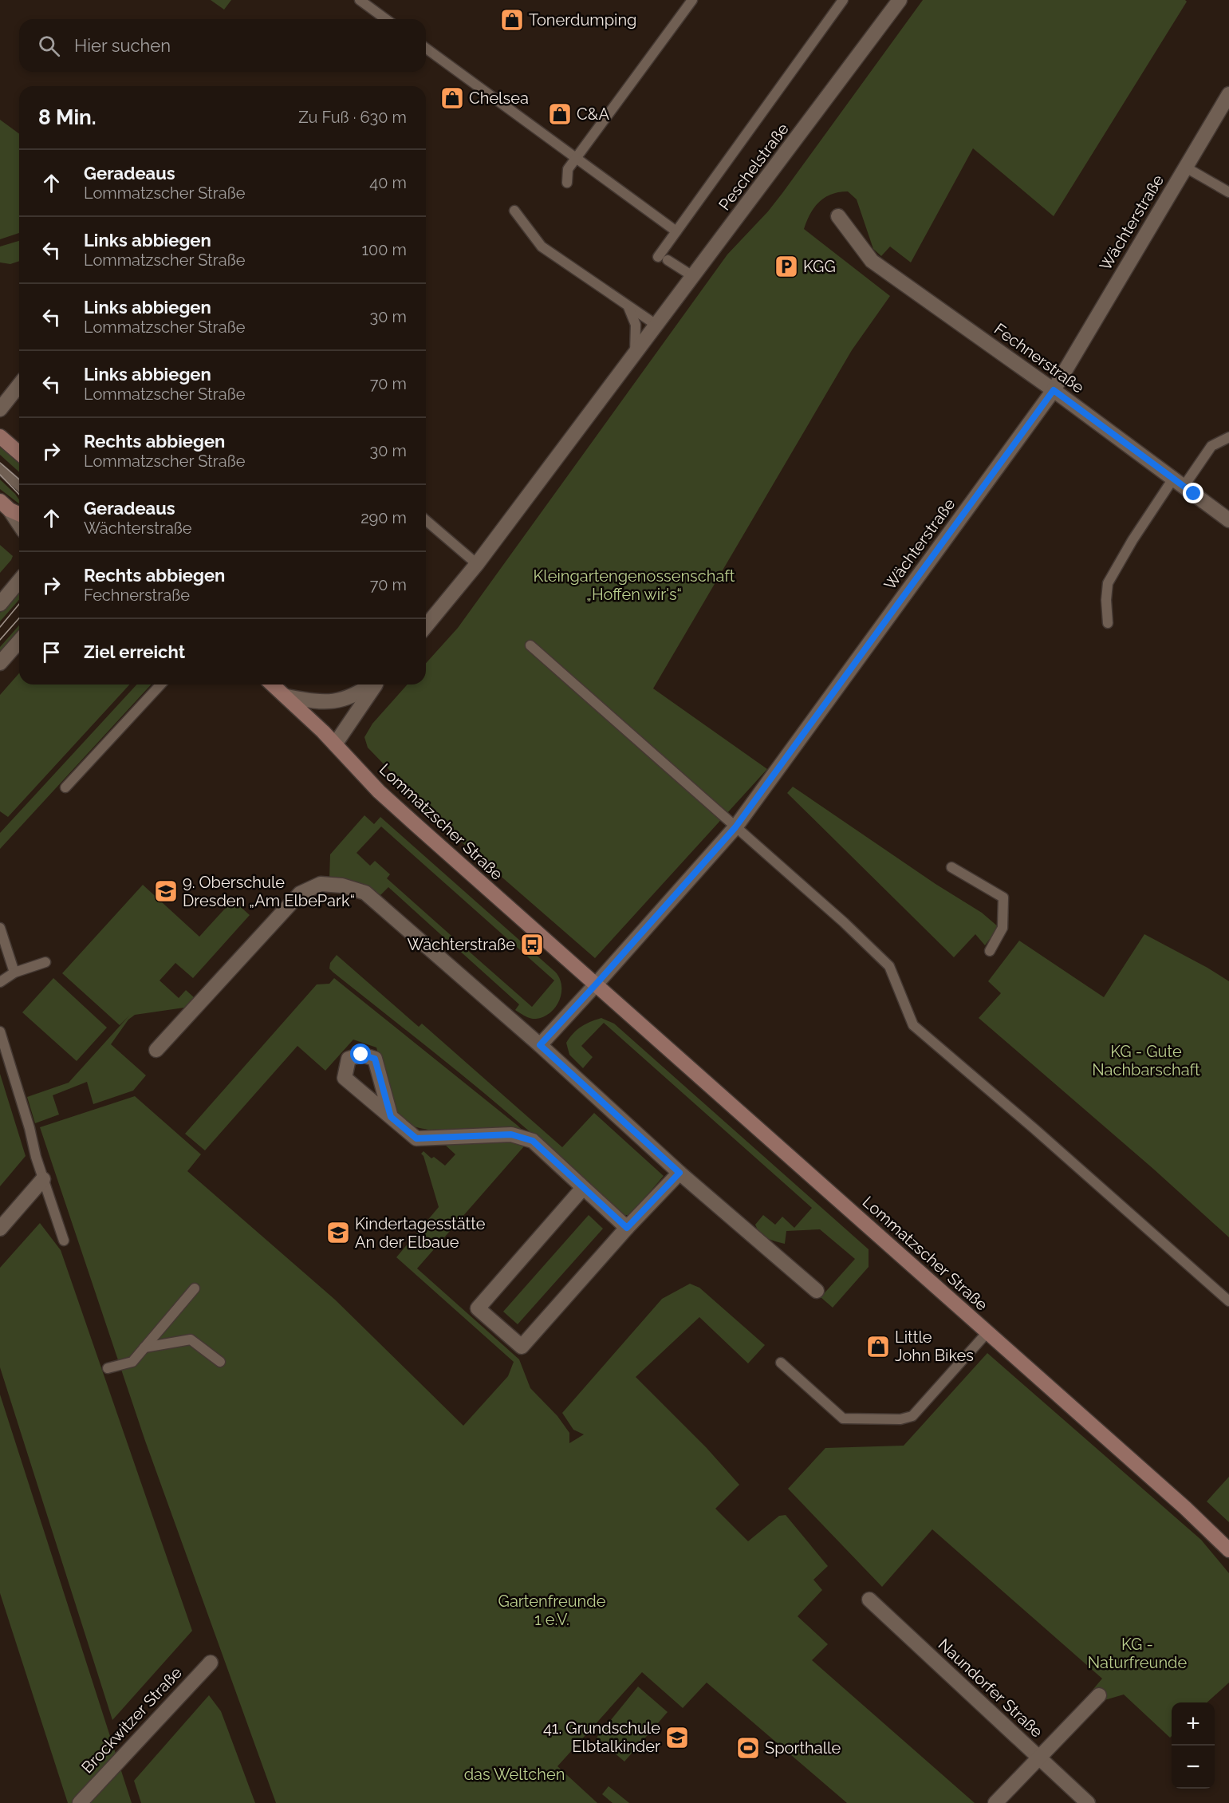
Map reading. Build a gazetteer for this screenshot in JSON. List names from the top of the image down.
{
  "streets": {
    "main road": ["Lommatzscher Straße"],
    "street": [
      "Peschelstraße",
      "Wächterstraße",
      "Fechnerstraße",
      "Naundorfer Straße",
      "Brockwitzer Straße"
    ]
  },
  "crossings": [
    ["Wächterstraße", "Fechnerstraße"],
    ["Wächterstraße", "Lommatzscher Straße"]
  ],
  "parks": [
    "Kleingartengenossenschaft „Hoffen wir's“",
    "KG - Gute Nachbarschaft",
    "Gartenfreunde 1 e.V.",
    "KG - Naturfreunde",
    "das Weltchen"
  ],
  "places": {
    "shop": [
      "Tonerdumping",
      "Chelsea",
      "C&A",
      "Little John Bikes"
    ],
    "parking": ["KGG"],
    "school or university": ["9. Oberschule Dresden „Am ElbePark“", "Kindertagesstätte An der Elbaue", "41. Grundschule Elbtalkinder"],
    "bus stop": ["Wächterstraße"],
    "sports": ["Sporthalle"]
  },
  "page": {
    "search": "Hier suchen",
    "heading": ["8 Min.", "Zu Fuß · 630 m"],
    "list": [
      ["Geradeaus", "Lommatzscher Straße", "40 m"],
      ["Links abbiegen", "Lommatzscher Straße", "100 m"],
      ["Links abbiegen", "Lommatzscher Straße", "30 m"],
      ["Links abbiegen", "Lommatzscher Straße", "70 m"],
      ["Rechts abbiegen", "Lommatzscher Straße", "30 m"],
      ["Geradeaus", "Wächterstraße", "290 m"],
      ["Rechts abbiegen", "Fechnerstraße", "70 m"],
      "Ziel erreicht"
    ],
    "map_buttons": ["+", "−"]
  }
}
